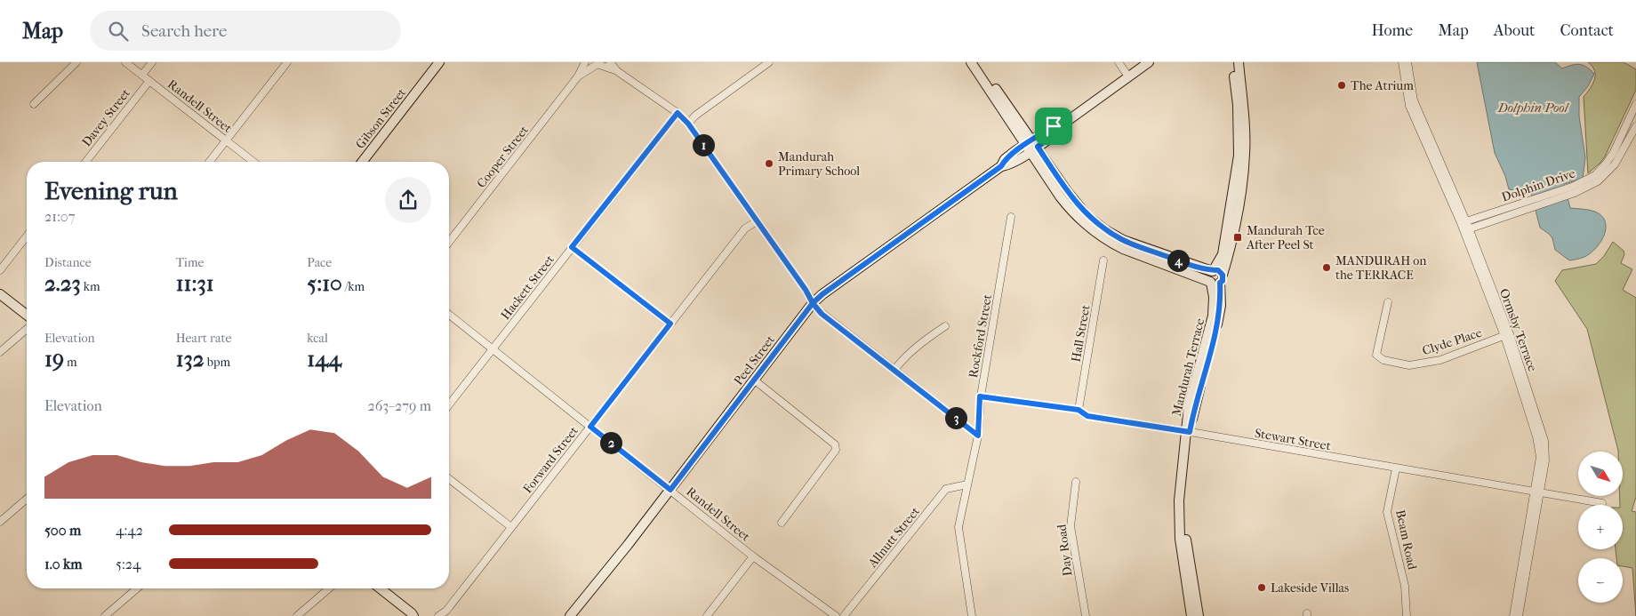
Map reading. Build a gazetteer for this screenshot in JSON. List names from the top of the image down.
{
  "streets": {
    "main road": ["Gibson Street", "Peel Street", "Mandurah Terrace"],
    "street": [
      "Randell Street",
      "Davey Street",
      "Cooper Street",
      "Dolphin Drive",
      "Hackett Street",
      "Ormsby Terrace",
      "Hall Street",
      "Rockford Street",
      "Clyde Place",
      "Stewart Street",
      "Forward Street",
      "Allnutt Street",
      "Beam Road",
      "Day Road"
    ]
  },
  "crossings": [
    ["Randell Street", "Davey Street"],
    ["Randell Street", "Hackett Street"],
    ["Randell Street", "Peel Street"],
    ["Randell Street", "Forward Street"],
    ["Dolphin Drive", "Ormsby Terrace"],
    ["Ormsby Terrace", "Clyde Place"],
    ["Ormsby Terrace", "Stewart Street"],
    ["Hall Street", "Stewart Street"],
    ["Rockford Street", "Stewart Street"],
    ["Rockford Street", "Allnutt Street"],
    ["Mandurah Terrace", "Stewart Street"],
    ["Stewart Street", "Beam Road"]
  ],
  "water": ["Dolphin Pool"],
  "places": {
    "other": [
      "The Atrium",
      "Mandurah Primary School",
      "MANDURAH on the TERRACE",
      "Lakeside Villas"
    ],
    "transit": ["Mandurah Tce After Peel St"]
  },
  "north": "bottom right",
  "page": {
    "header": "Map",
    "search": "Search here",
    "nav": [
      "Home",
      "Map",
      "About",
      "Contact"
    ],
    "pins": [
      "1",
      "4",
      "3",
      "2"
    ],
    "heading": ["Evening run", "21:07"],
    "stats": [
      ["Distance", "2.23 km"],
      ["Time", "11:31"],
      ["Pace", "5:10 /km"],
      ["Elevation", "19 m"],
      ["Heart rate", "132 bpm"],
      ["kcal", "144"]
    ],
    "chart": ["Elevation", "263–279 m"],
    "map_buttons": ["+", "−"],
    "list": [
      {
        "name": "500 m",
        "note": "4:42"
      },
      {
        "name": "1.0 km",
        "note": "5:24"
      }
    ]
  }
}
